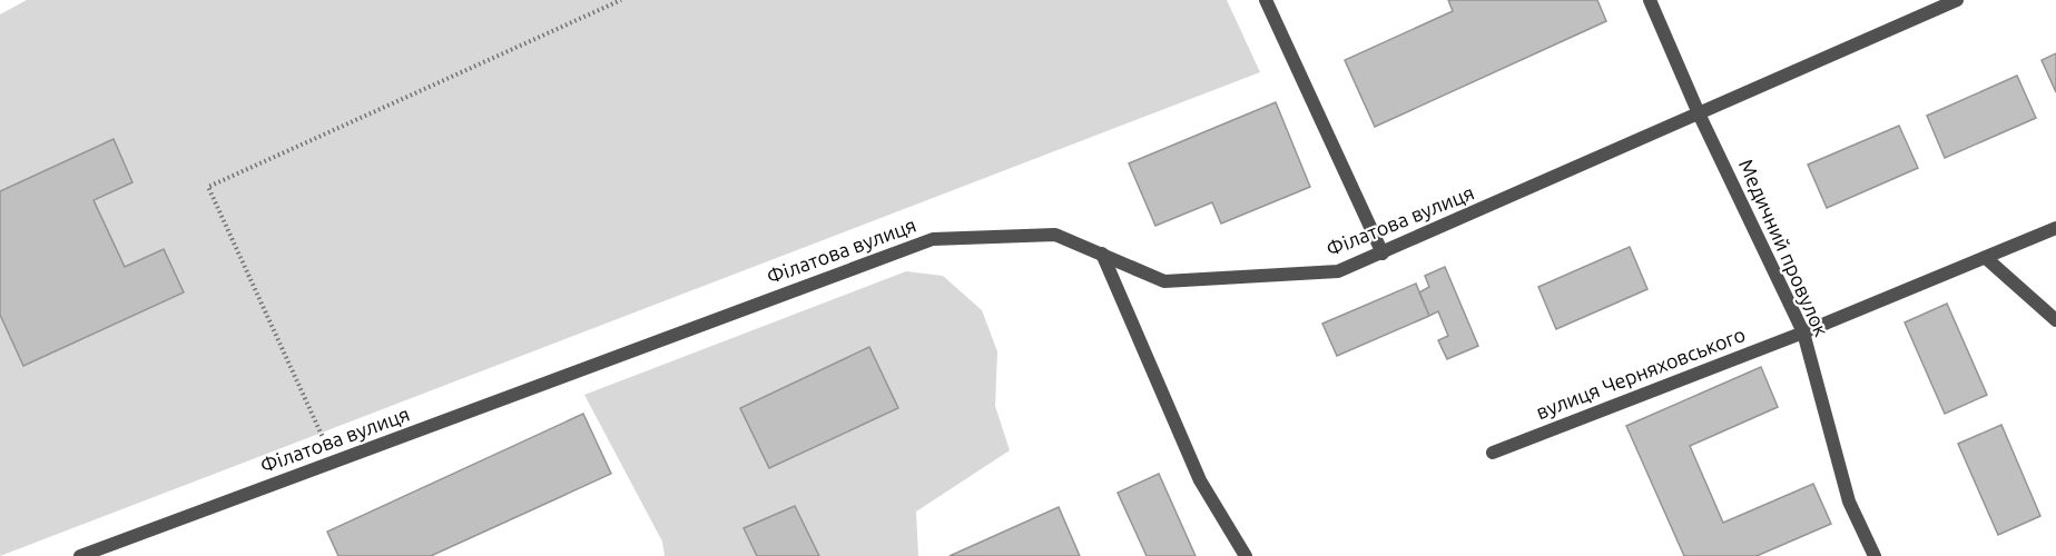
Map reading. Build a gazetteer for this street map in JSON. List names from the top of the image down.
{
  "streets": {
    "street": ["Філатова вулиця", "Медичний провулок", "вулиця Черняховського"]
  },
  "crossings": [
    ["Філатова вулиця", "Медичний провулок"],
    ["Медичний провулок", "вулиця Черняховського"]
  ]
}
